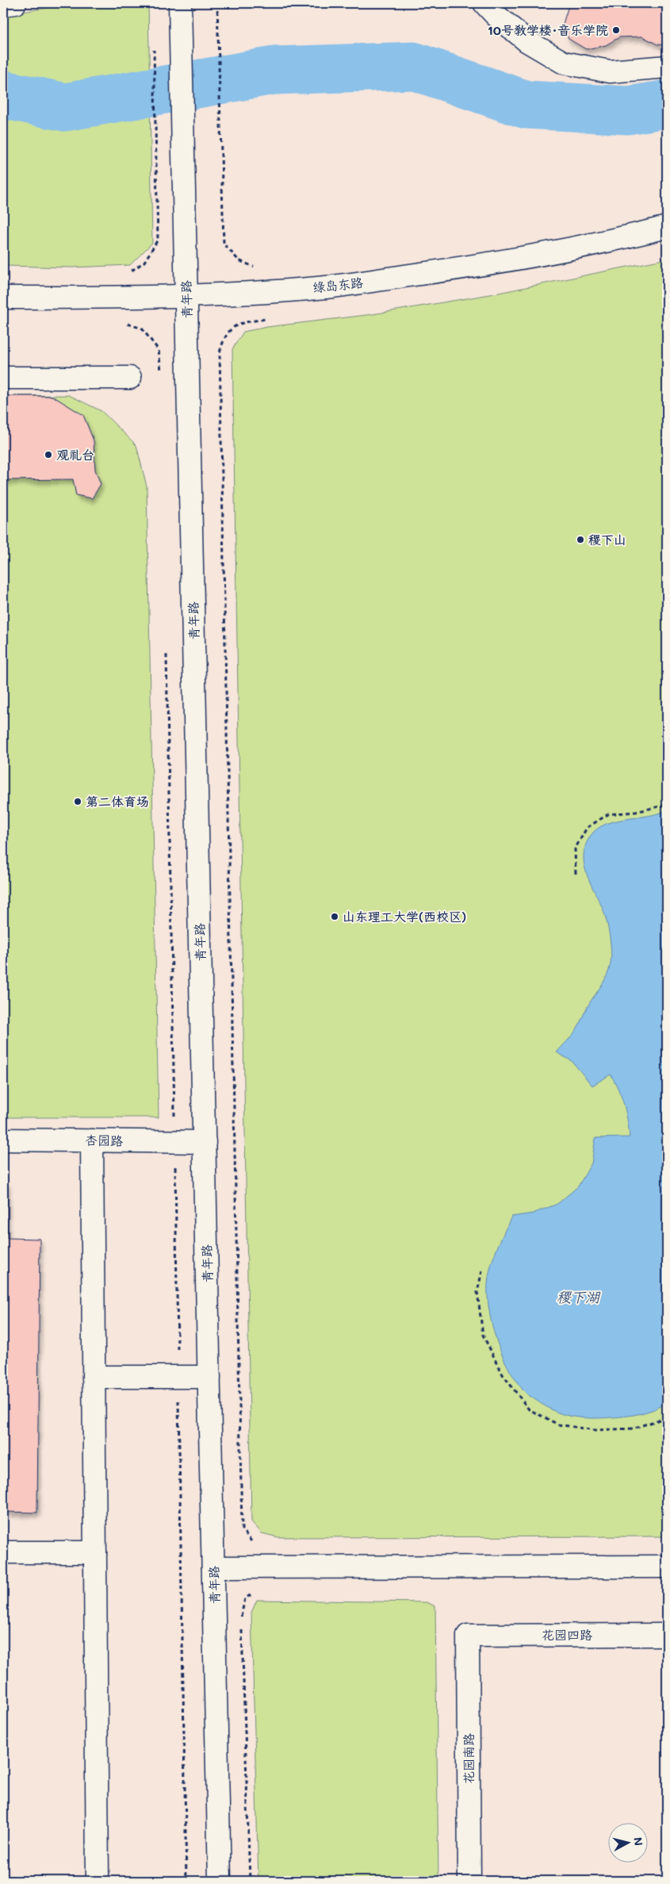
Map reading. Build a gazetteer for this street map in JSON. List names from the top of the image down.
{
  "streets": {
    "street": [
      "绿岛东路",
      "青年路",
      "杏园路",
      "花园四路",
      "花园南路"
    ]
  },
  "crossings": [
    ["绿岛东路", "青年路"],
    ["青年路", "杏园路"],
    ["花园四路", "花园南路"]
  ],
  "water": ["稷下湖"],
  "places": [
    "10号教学楼·音乐学院",
    "观礼台",
    "稷下山",
    "第二体育场",
    "山东理工大学(西校区)"
  ],
  "north": "right"
}
